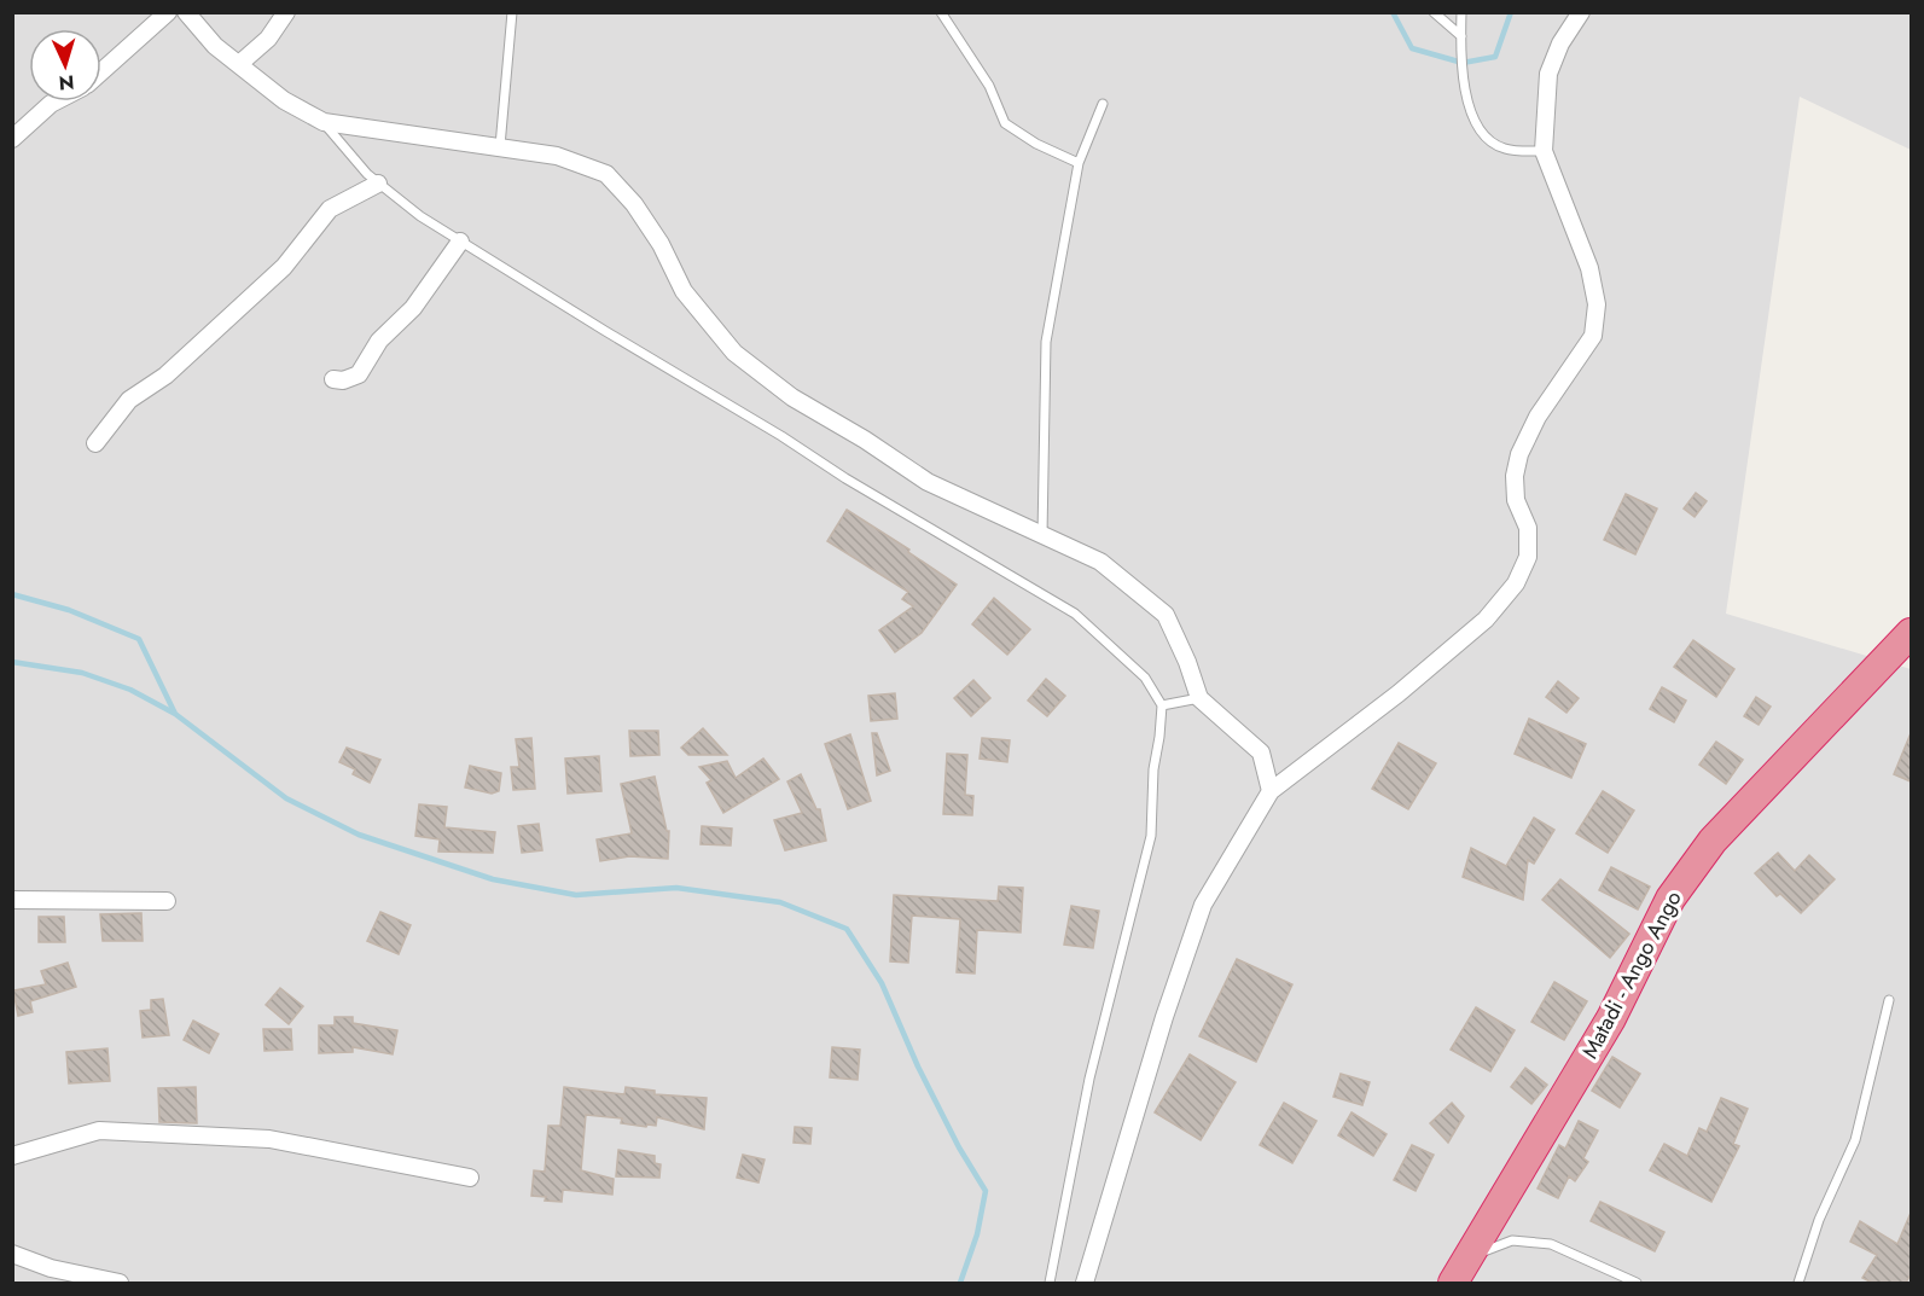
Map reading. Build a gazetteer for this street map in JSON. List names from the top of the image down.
{
  "streets": {
    "highway": ["Matadi - Ango Ango"]
  },
  "north": "bottom"
}
